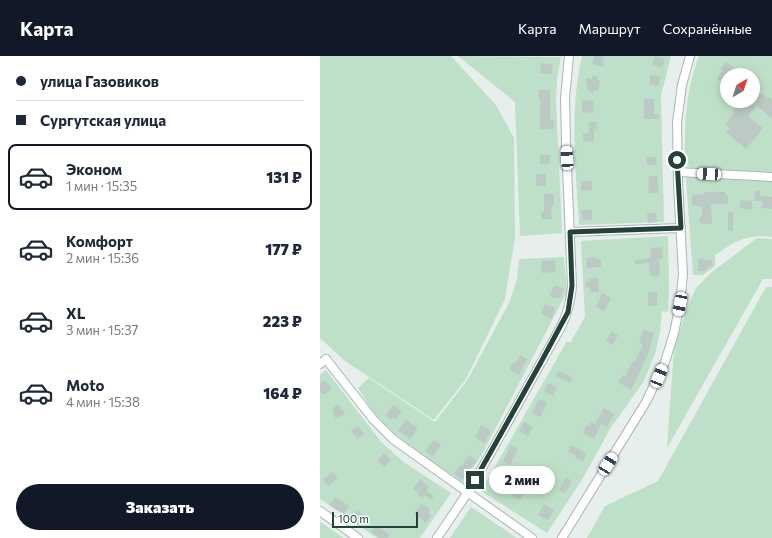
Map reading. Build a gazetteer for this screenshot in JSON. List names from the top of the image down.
{
  "scale_bar": "100 m",
  "north": "top right",
  "page": {
    "header": "Карта",
    "nav": ["Карта", "Маршрут", "Сохранённые"],
    "banner": ["улица Газовиков", "Сургутская улица"],
    "list": [
      {
        "name": "Эконом",
        "note": "1 мин · 15:35",
        "value": "131 ₽"
      },
      {
        "name": "Комфорт",
        "note": "2 мин · 15:36",
        "value": "177 ₽"
      },
      {
        "name": "XL",
        "note": "3 мин · 15:37",
        "value": "223 ₽"
      },
      {
        "name": "Moto",
        "note": "4 мин · 15:38",
        "value": "164 ₽"
      }
    ],
    "bubble": "2 мин",
    "buttons": "Заказать",
    "scale": "100 m"
  }
}
